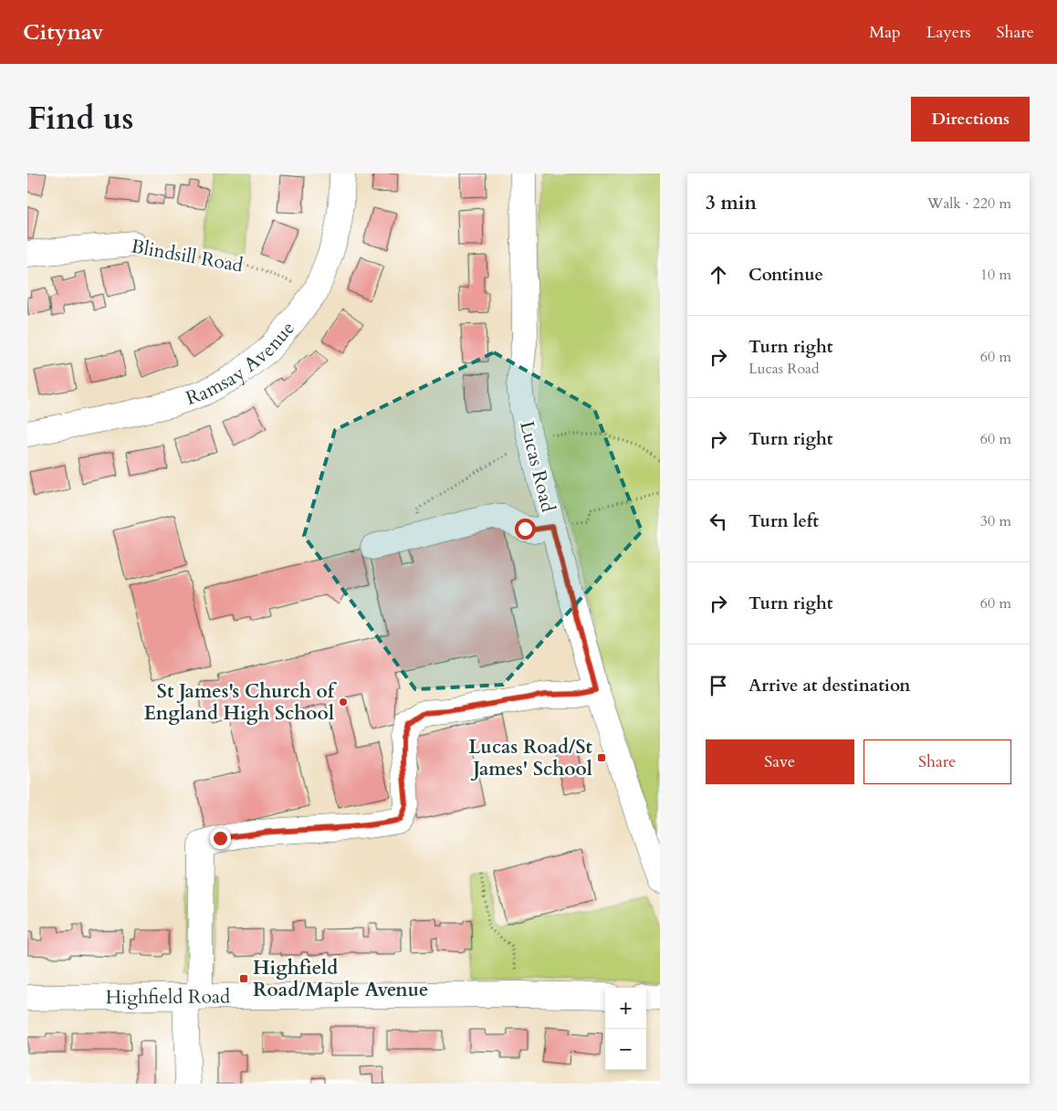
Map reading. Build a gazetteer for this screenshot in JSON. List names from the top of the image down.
{
  "streets": {
    "street": [
      "Blindsill Road",
      "Ramsay Avenue",
      "Lucas Road",
      "Highfield Road"
    ]
  },
  "crossings": [
    ["Blindsill Road", "Ramsay Avenue"]
  ],
  "places": {
    "other": ["St James's Church of England High School"],
    "transit": ["Lucas Road/St James' School", "Highfield Road/Maple Avenue"]
  },
  "page": {
    "header": "Citynav",
    "nav": ["Map", "Layers", "Share"],
    "title": "Find us",
    "buttons": [
      "Directions",
      ["Save", "Share"]
    ],
    "heading": ["3 min", "Walk · 220 m"],
    "list": [
      ["Continue", "10 m"],
      ["Turn right", "Lucas Road", "60 m"],
      ["Turn right", "60 m"],
      ["Turn left", "30 m"],
      ["Turn right", "60 m"],
      "Arrive at destination"
    ],
    "map_buttons": ["+", "−"]
  }
}
